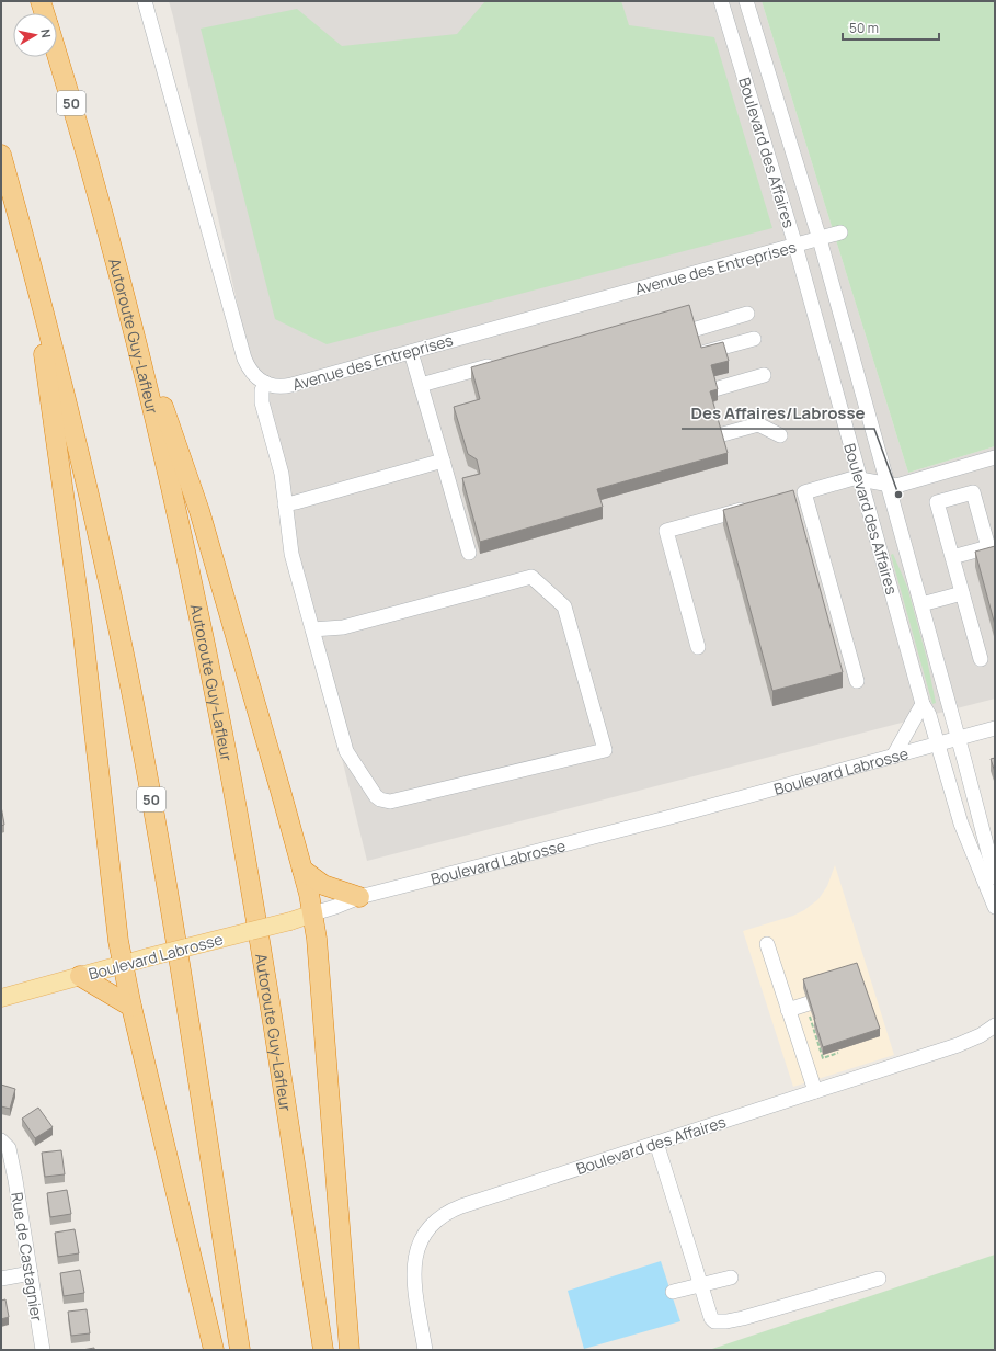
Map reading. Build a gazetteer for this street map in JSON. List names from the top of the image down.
{
  "streets": {
    "highway": ["50", "Autoroute Guy-Lafleur"],
    "main road": ["Boulevard Labrosse"],
    "street": ["Boulevard des Affaires", "Avenue des Entreprises", "Rue de Castagnier"]
  },
  "crossings": [
    ["Boulevard des Affaires", "Avenue des Entreprises"],
    ["Boulevard des Affaires", "Boulevard Labrosse"]
  ],
  "places": ["Des Affaires/Labrosse"],
  "scale_bar": "50 m",
  "north": "right"
}
